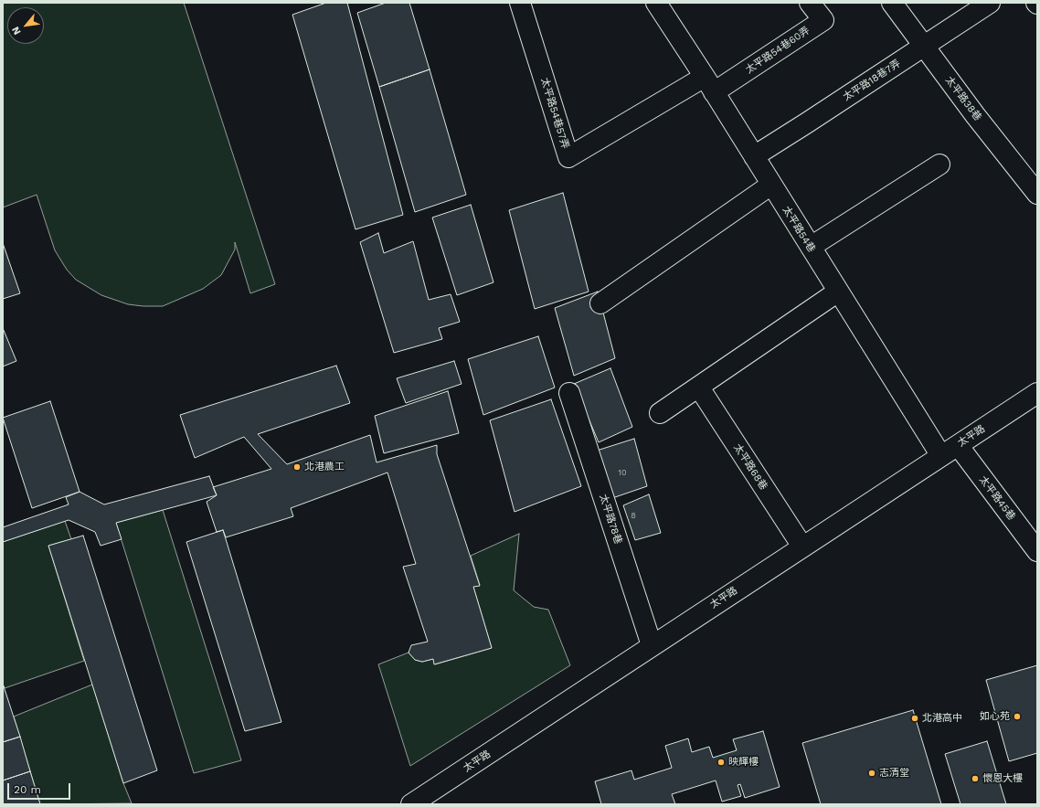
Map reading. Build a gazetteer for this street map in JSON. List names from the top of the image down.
{
  "streets": {
    "street": [
      "太平路54巷60弄",
      "太平路18巷7弄",
      "太平路38巷",
      "太平路54巷57弄",
      "太平路54巷",
      "太平路",
      "太平路68巷",
      "太平路45巷",
      "太平路78巷"
    ]
  },
  "crossings": [
    ["太平路54巷60弄", "太平路54巷57弄"],
    ["太平路54巷60弄", "太平路54巷"],
    ["太平路18巷7弄", "太平路38巷"],
    ["太平路18巷7弄", "太平路54巷"],
    ["太平路54巷57弄", "太平路54巷"],
    ["太平路54巷", "太平路"],
    ["太平路", "太平路68巷"],
    ["太平路", "太平路45巷"],
    ["太平路", "太平路78巷"]
  ],
  "places": [
    "北港農工",
    "如心苑",
    "北港高中",
    "映輝樓",
    "志清堂",
    "懷恩大樓"
  ],
  "house_numbers": ["10", "8"],
  "scale_bar": "20 m",
  "north": "bottom left"
}
